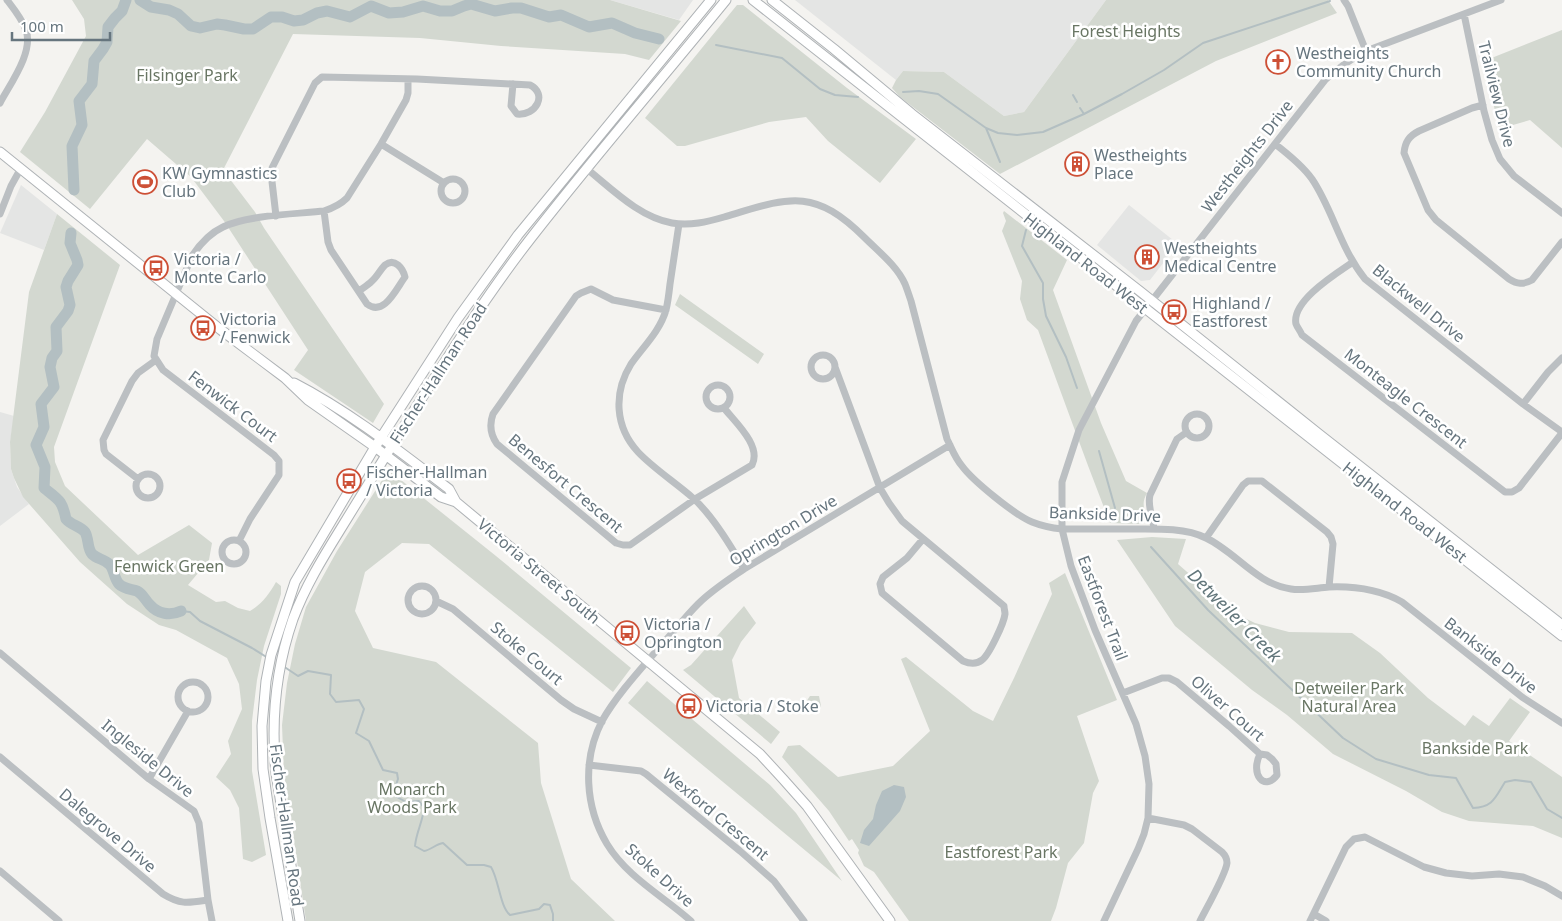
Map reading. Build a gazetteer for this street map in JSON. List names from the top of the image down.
{
  "streets": {
    "main road": ["Highland Road West", "Fischer-Hallman Road", "Victoria Street South"],
    "street": [
      "Trailview Drive",
      "Westheights Drive",
      "Blackwell Drive",
      "Monteagle Crescent",
      "Fenwick Court",
      "Benesfort Crescent",
      "Bankside Drive",
      "Oprington Drive",
      "Eastforest Trail",
      "Stoke Court",
      "Oliver Court",
      "Ingleside Drive",
      "Wexford Crescent",
      "Dalegrove Drive",
      "Stoke Drive"
    ]
  },
  "crossings": [
    ["Trailview Drive", "Westheights Drive"],
    ["Westheights Drive", "Highland Road West"],
    ["Westheights Drive", "Blackwell Drive"],
    ["Westheights Drive", "Eastforest Trail"],
    ["Highland Road West", "Eastforest Trail"],
    ["Blackwell Drive", "Monteagle Crescent"],
    ["Fischer-Hallman Road", "Bankside Drive"],
    ["Fischer-Hallman Road", "Victoria Street South"],
    ["Bankside Drive", "Oprington Drive"],
    ["Bankside Drive", "Eastforest Trail"],
    ["Oprington Drive", "Victoria Street South"],
    ["Oprington Drive", "Stoke Drive"],
    ["Victoria Street South", "Stoke Drive"],
    ["Eastforest Trail", "Oliver Court"],
    ["Stoke Court", "Stoke Drive"],
    ["Ingleside Drive", "Dalegrove Drive"],
    ["Wexford Crescent", "Stoke Drive"]
  ],
  "water": ["Detweiler Creek"],
  "parks": [
    "Forest Heights",
    "Filsinger Park",
    "Fenwick Green",
    "Detweiler Park Natural Area",
    "Bankside Park",
    "Monarch Woods Park",
    "Eastforest Park"
  ],
  "places": {
    "church": ["Westheights Community Church"],
    "building": ["Westheights Place", "Westheights Medical Centre"],
    "sports": ["KW Gymnastics Club"],
    "bus stop": [
      "Victoria / Monte Carlo",
      "Highland / Eastforest",
      "Victoria / Fenwick",
      "Fischer-Hallman / Victoria",
      "Victoria / Oprington",
      "Victoria / Stoke"
    ]
  },
  "scale_bar": "100 m"
}
